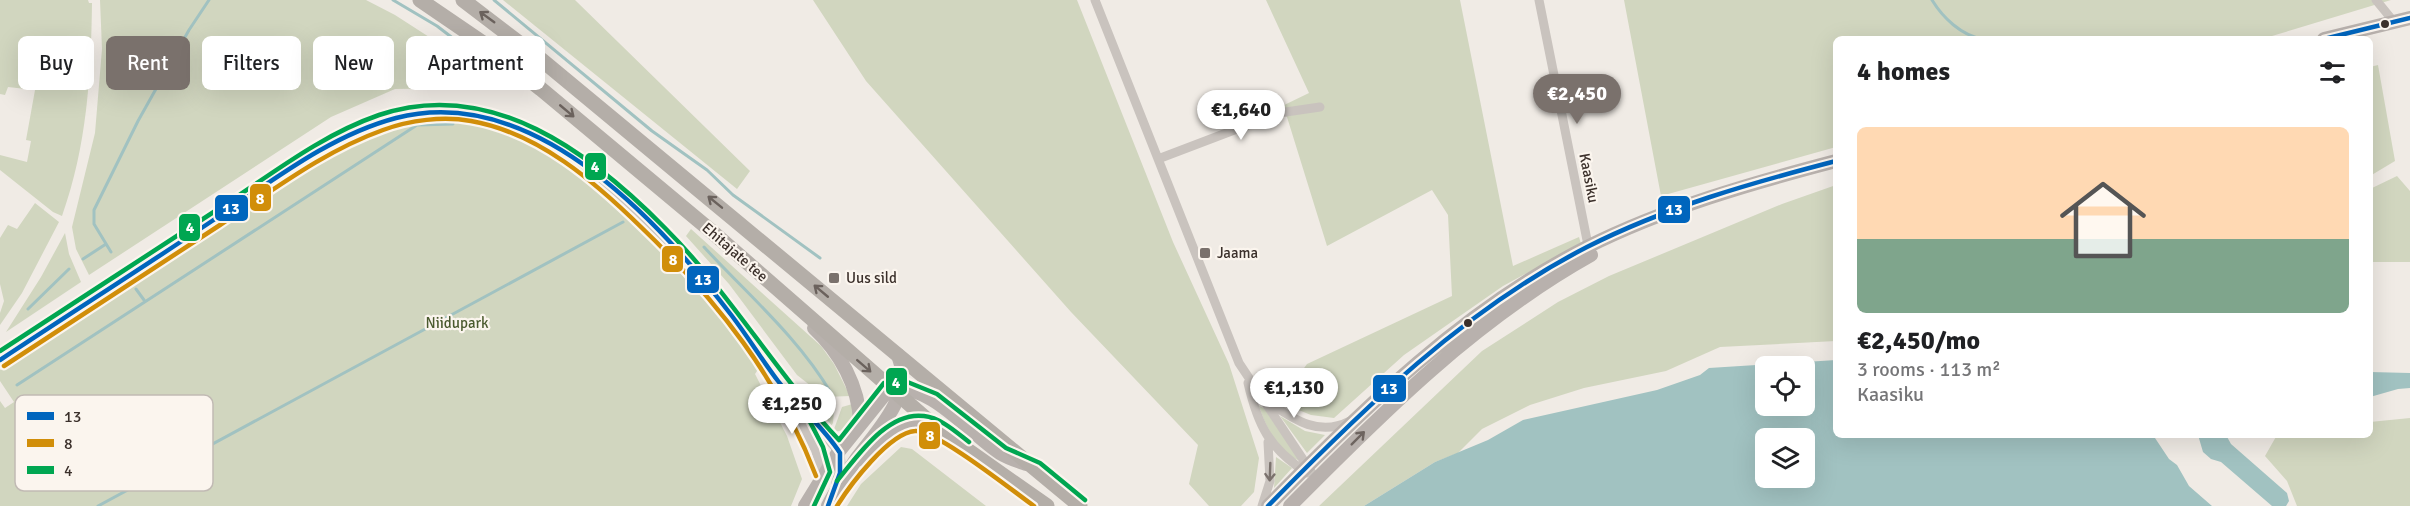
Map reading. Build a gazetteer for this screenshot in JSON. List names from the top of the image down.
{
  "streets": {
    "highway": ["Ehitajate tee"],
    "street": ["Kaasiku"]
  },
  "parks": ["Niidupark"],
  "places": {
    "transit": ["Jaama", "Uus sild"]
  },
  "lines": ["transit line 13", "transit line 4", "transit line 8"],
  "legend": ["13", "8", "4"],
  "page": {
    "chip": [
      "Buy",
      "Rent",
      "Filters",
      "New",
      "Apartment"
    ],
    "heading": "4 homes",
    "price": [
      "€2,450",
      "€1,640",
      "€1,130",
      "€1,250"
    ],
    "list": [
      {
        "name": "€2,450/mo",
        "note": "3 rooms · 113 m² · Kaasiku"
      }
    ]
  }
}
